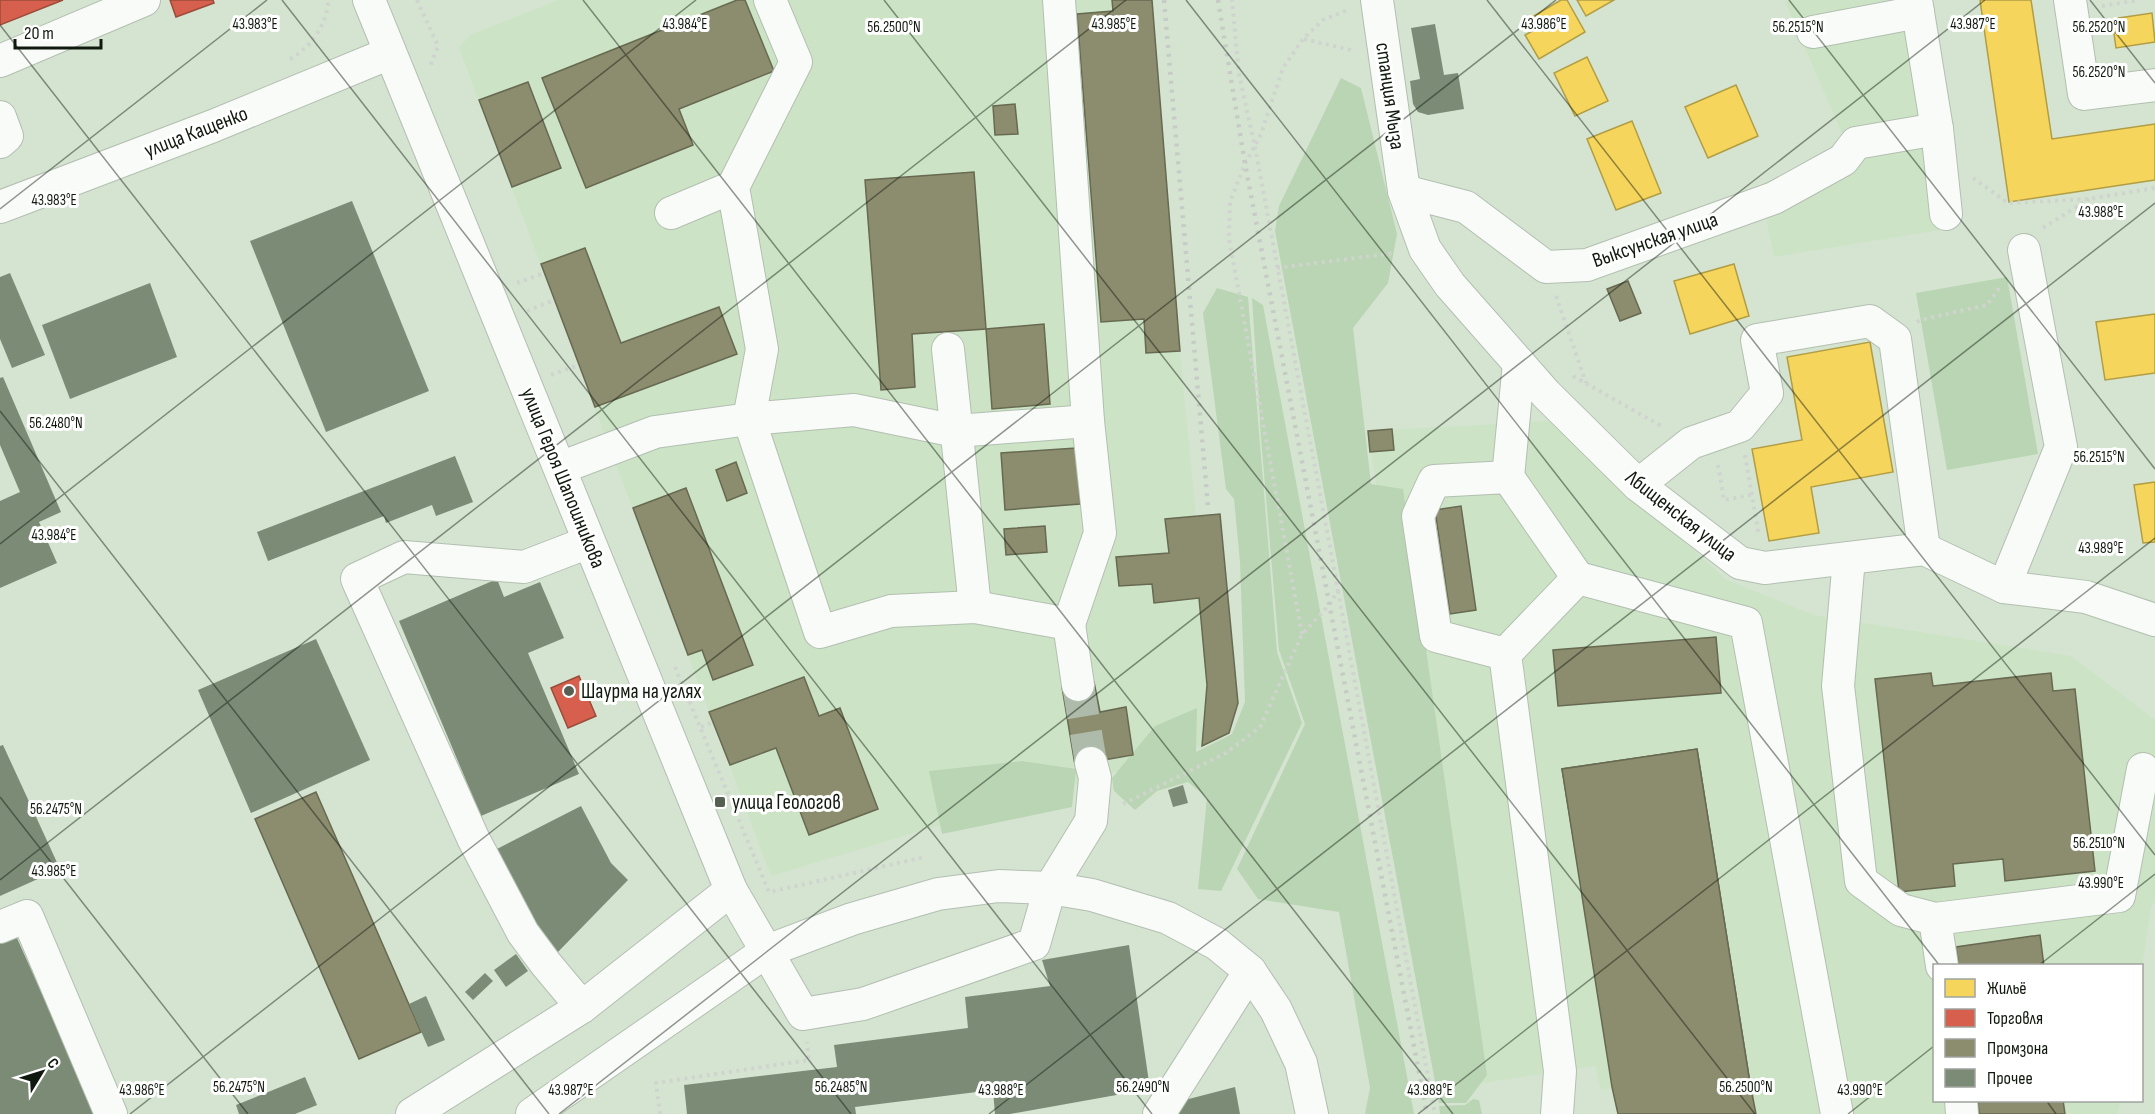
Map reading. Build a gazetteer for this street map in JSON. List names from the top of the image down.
{
  "streets": {
    "street": [
      "станция Мыза",
      "улица Кащенко",
      "Выксунская улица",
      "улица Героя Шапошникова",
      "Лбищенская улица"
    ]
  },
  "crossings": [
    ["станция Мыза", "Лбищенская улица"],
    ["улица Кащенко", "улица Героя Шапошникова"]
  ],
  "places": {
    "other": ["Шаурма на углях"],
    "transit": ["улица Геологов"]
  },
  "legend": [
    "Жильё",
    "Торговля",
    "Промзона",
    "Прочее"
  ],
  "scale_bar": "20 m",
  "north": "top right",
  "coordinates": [
    "43.983°E",
    "43.984°E",
    "43.985°E",
    "43.986°E",
    "43.987°E",
    "56.2520°N",
    "56.2500°N",
    "56.2515°N",
    "43.988°E",
    "56.2480°N",
    "43.989°E",
    "56.2475°N",
    "56.2510°N",
    "43.990°E",
    "56.2485°N",
    "56.2490°N"
  ]
}
